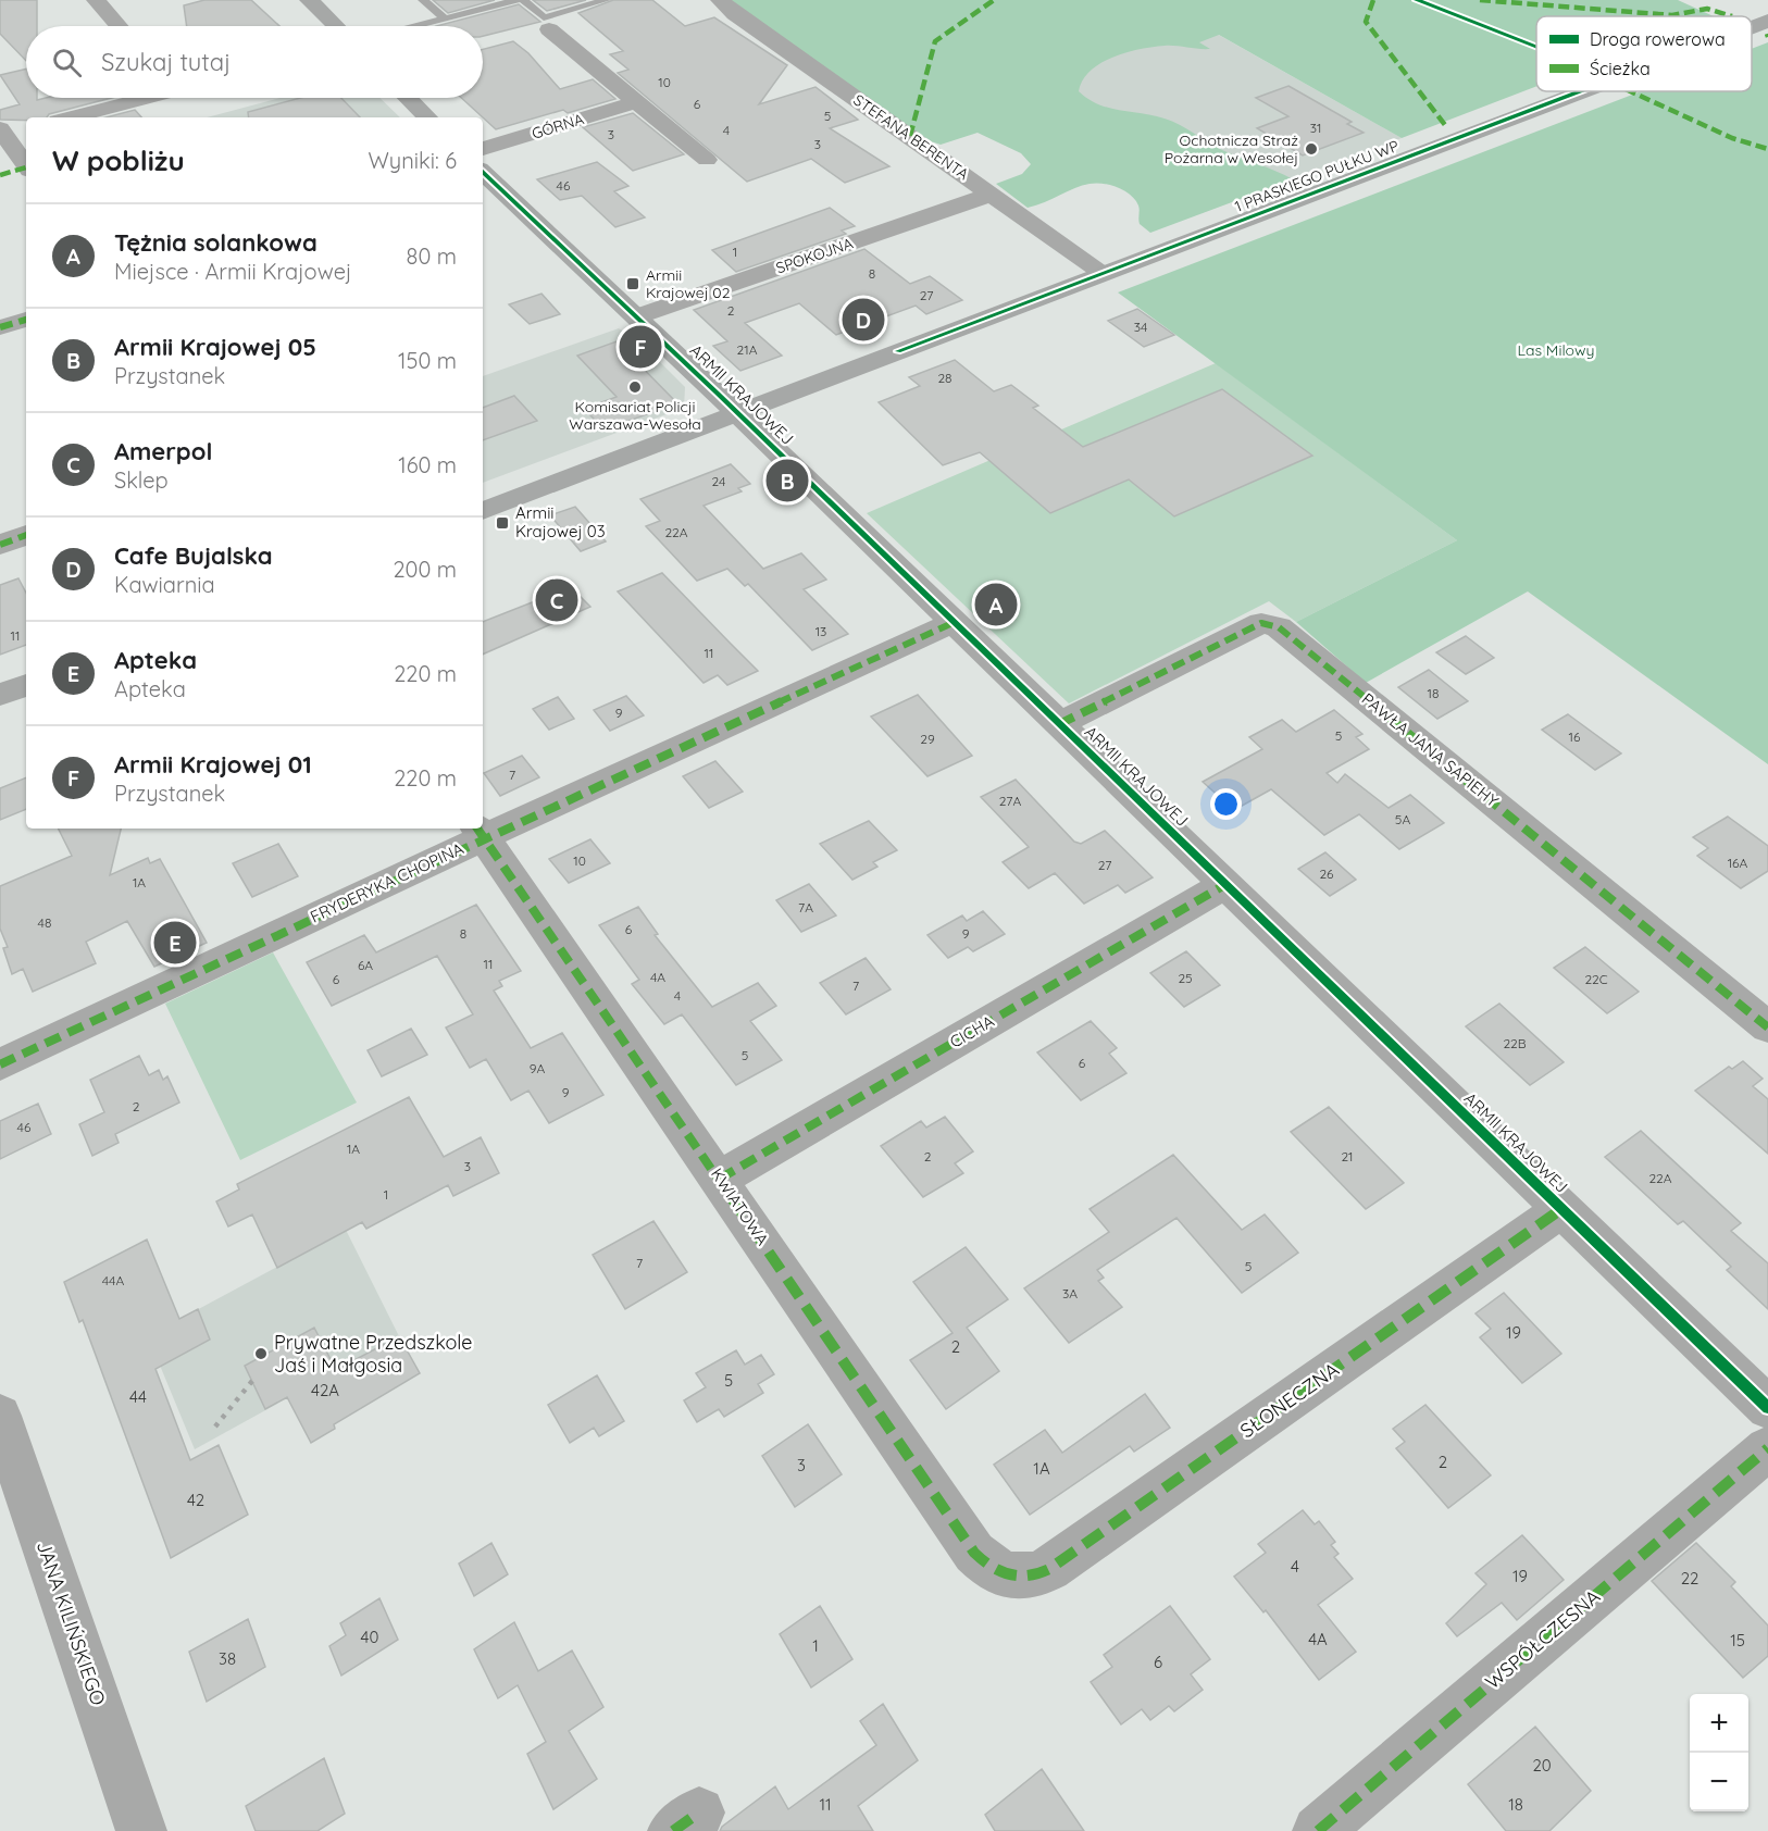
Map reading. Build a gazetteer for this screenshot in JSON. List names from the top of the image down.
{
  "streets": {
    "street": [
      "GÓRNA",
      "STEFANA BERENTA",
      "1 PRASKIEGO PUŁKU WP",
      "SPOKOJNA",
      "ARMII KRAJOWEJ",
      "PAWŁA JANA SAPIEHY",
      "FRYDERYKA CHOPINA",
      "CICHA",
      "KWIATOWA",
      "SŁONECZNA",
      "JANA KILIŃSKIEGO",
      "WSPÓŁCZESNA"
    ]
  },
  "crossings": [
    ["STEFANA BERENTA", "1 PRASKIEGO PUŁKU WP"],
    ["STEFANA BERENTA", "SPOKOJNA"],
    ["1 PRASKIEGO PUŁKU WP", "ARMII KRAJOWEJ"],
    ["SPOKOJNA", "ARMII KRAJOWEJ"],
    ["ARMII KRAJOWEJ", "PAWŁA JANA SAPIEHY"],
    ["ARMII KRAJOWEJ", "FRYDERYKA CHOPINA"],
    ["ARMII KRAJOWEJ", "CICHA"],
    ["ARMII KRAJOWEJ", "SŁONECZNA"],
    ["FRYDERYKA CHOPINA", "KWIATOWA"],
    ["CICHA", "KWIATOWA"],
    ["KWIATOWA", "SŁONECZNA"]
  ],
  "parks": ["Las Milowy"],
  "places": {
    "other": ["Ochotnicza Straż Pożarna w Wesołej", "Komisariat Policji Warszawa-Wesoła", "Prywatne Przedszkole Jaś i Małgosia"],
    "transit": ["Armii Krajowej 02", "Armii Krajowej 03"]
  },
  "house_numbers": [
    "10",
    "6",
    "5",
    "31",
    "4",
    "3",
    "3",
    "46",
    "1",
    "8",
    "27",
    "2",
    "34",
    "21A",
    "28",
    "24",
    "22A",
    "13",
    "11",
    "11",
    "18",
    "9",
    "5",
    "16",
    "29",
    "7",
    "27A",
    "5A",
    "10",
    "16A",
    "27",
    "26",
    "1A",
    "7A",
    "48",
    "6",
    "8",
    "9",
    "11",
    "6A",
    "4A",
    "25",
    "6",
    "22C",
    "7",
    "4",
    "22B",
    "5",
    "6",
    "9A",
    "9",
    "2",
    "46",
    "1A",
    "2",
    "21",
    "3",
    "22A",
    "1",
    "7",
    "5",
    "44A",
    "3A",
    "19",
    "2",
    "5",
    "42A",
    "44",
    "2",
    "3",
    "1A",
    "42",
    "4",
    "19",
    "22",
    "40",
    "4A",
    "15",
    "1",
    "38",
    "6",
    "20",
    "11",
    "18"
  ],
  "legend": ["Droga rowerowa", "Ścieżka"],
  "page": {
    "search": "Szukaj tutaj",
    "heading": ["W pobliżu", "Wyniki: 6"],
    "list": [
      {
        "mark": "A",
        "name": "Tężnia solankowa",
        "note": "Miejsce · Armii Krajowej",
        "value": "80 m"
      },
      {
        "mark": "B",
        "name": "Armii Krajowej 05",
        "note": "Przystanek",
        "value": "150 m"
      },
      {
        "mark": "C",
        "name": "Amerpol",
        "note": "Sklep",
        "value": "160 m"
      },
      {
        "mark": "D",
        "name": "Cafe Bujalska",
        "note": "Kawiarnia",
        "value": "200 m"
      },
      {
        "mark": "E",
        "name": "Apteka",
        "note": "Apteka",
        "value": "220 m"
      },
      {
        "mark": "F",
        "name": "Armii Krajowej 01",
        "note": "Przystanek",
        "value": "220 m"
      }
    ],
    "pins": [
      "D",
      "F",
      "B",
      "C",
      "A",
      "E"
    ],
    "map_buttons": ["+", "−"]
  }
}
